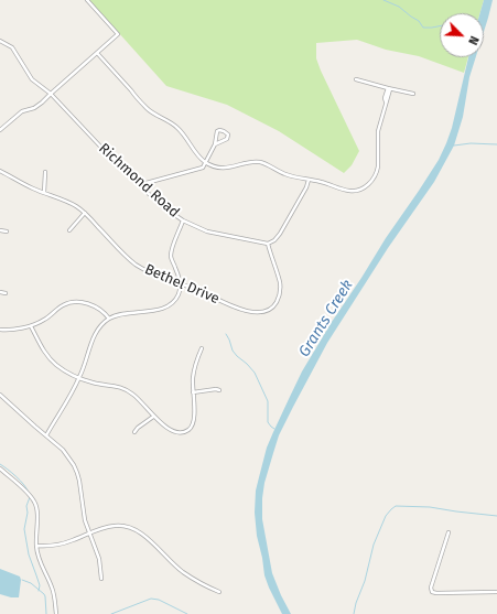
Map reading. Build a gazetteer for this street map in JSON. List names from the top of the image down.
{
  "streets": {
    "street": ["Richmond Road", "Bethel Drive"]
  },
  "crossings": [
    ["Richmond Road", "Bethel Drive"]
  ],
  "water": ["Grants Creek"],
  "north": "bottom right"
}
